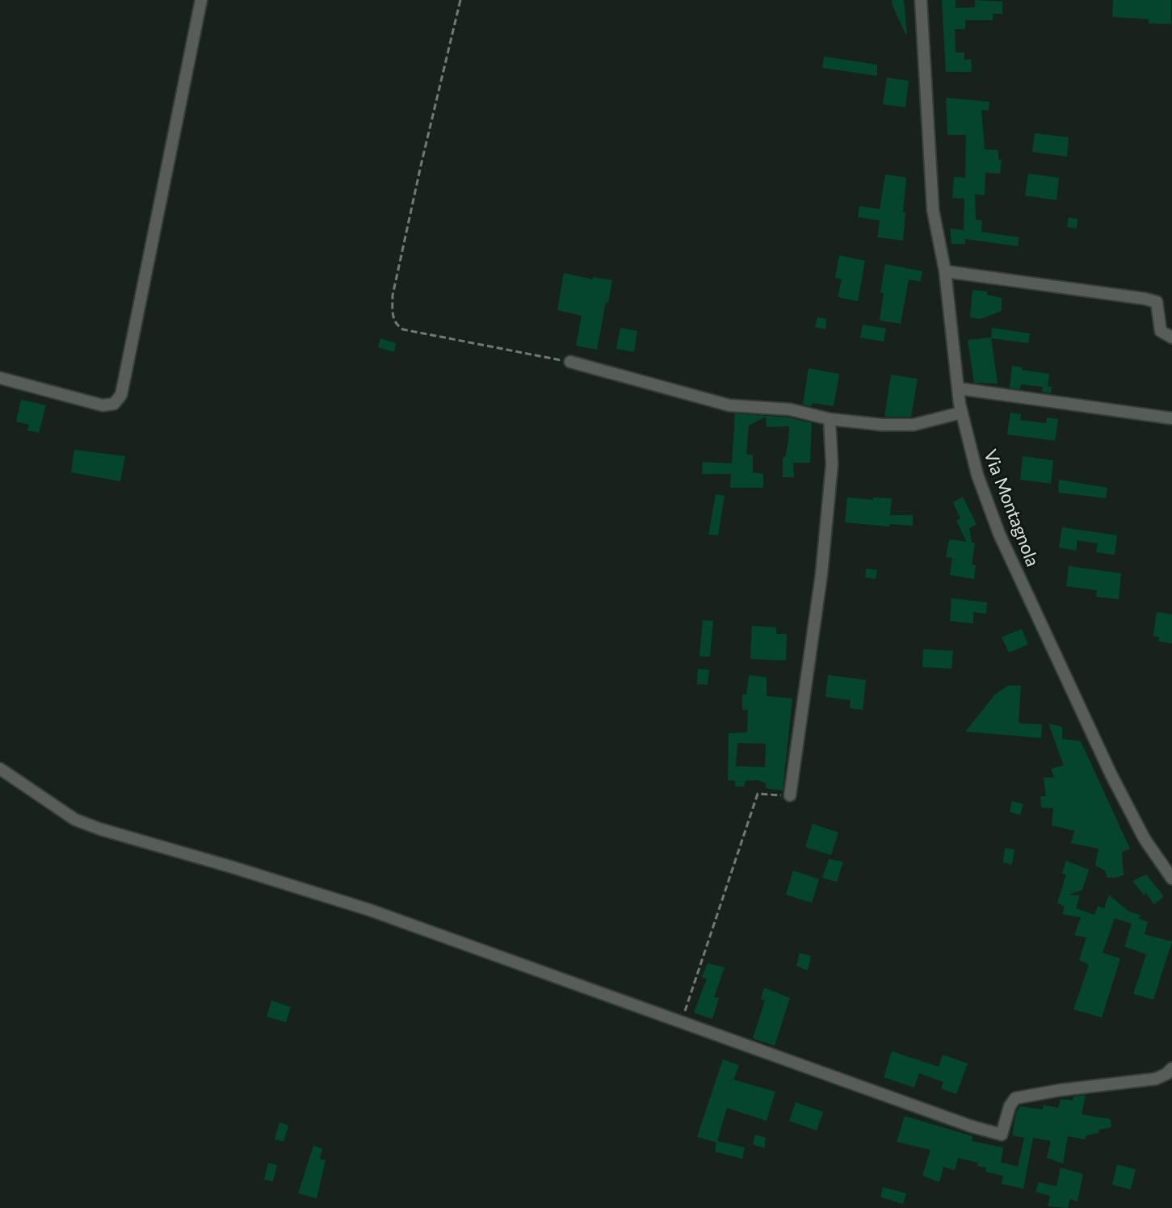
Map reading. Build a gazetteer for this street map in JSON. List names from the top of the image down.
{
  "streets": {
    "street": ["Via Montagnola"]
  }
}
